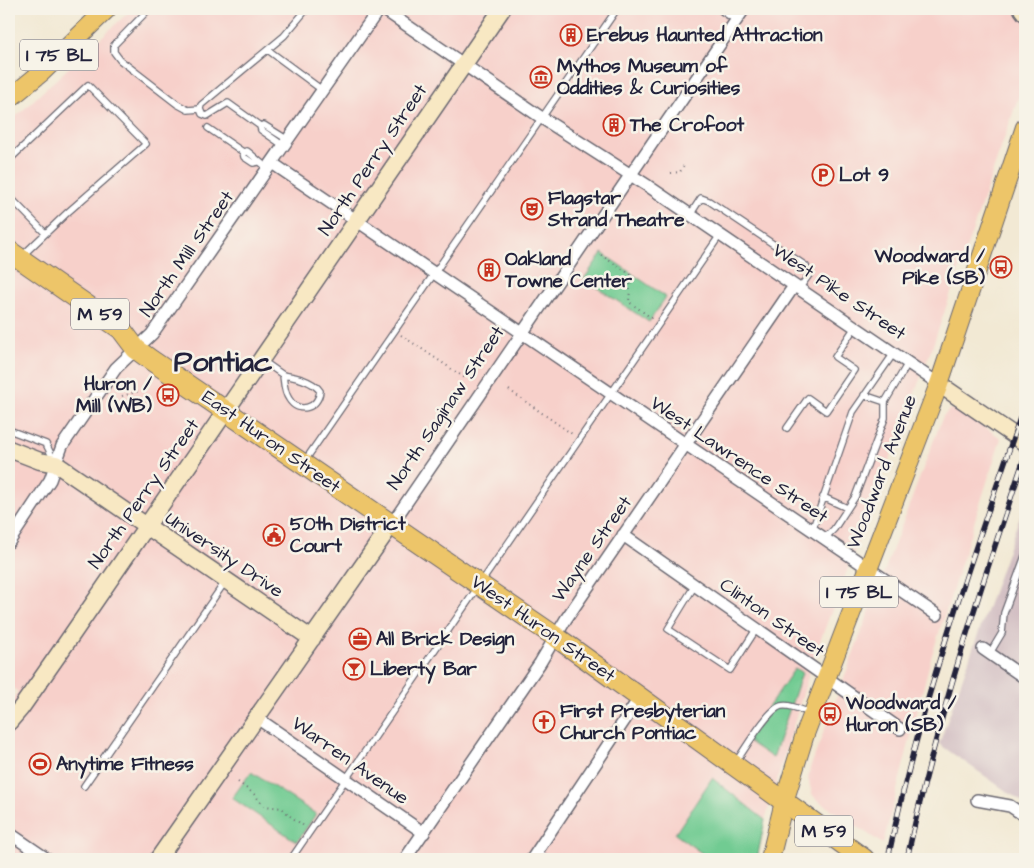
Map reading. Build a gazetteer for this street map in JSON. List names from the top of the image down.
{
  "streets": {
    "highway": ["M 59", "East Huron Street", "West Huron Street"],
    "main road": ["I 75 BL", "Woodward Avenue"],
    "street": [
      "North Perry Street",
      "North Mill Street",
      "West Pike Street",
      "North Saginaw Street",
      "West Lawrence Street",
      "Wayne Street",
      "University Drive",
      "Clinton Street",
      "Warren Avenue"
    ]
  },
  "crossings": [
    ["North Perry Street", "West Pike Street"],
    ["North Perry Street", "East Huron Street"],
    ["North Perry Street", "West Lawrence Street"],
    ["North Perry Street", "University Drive"],
    ["North Mill Street", "West Pike Street"],
    ["North Mill Street", "East Huron Street"],
    ["North Mill Street", "West Lawrence Street"],
    ["North Mill Street", "University Drive"],
    ["West Pike Street", "North Saginaw Street"],
    ["West Pike Street", "Woodward Avenue"],
    ["West Pike Street", "Wayne Street"],
    ["North Saginaw Street", "East Huron Street"],
    ["North Saginaw Street", "West Lawrence Street"],
    ["North Saginaw Street", "University Drive"],
    ["North Saginaw Street", "West Huron Street"],
    ["North Saginaw Street", "Warren Avenue"],
    ["East Huron Street", "West Huron Street"],
    ["West Lawrence Street", "Woodward Avenue"],
    ["West Lawrence Street", "Wayne Street"],
    ["Woodward Avenue", "Clinton Street"],
    ["Woodward Avenue", "West Huron Street"],
    ["Wayne Street", "Clinton Street"],
    ["Wayne Street", "West Huron Street"],
    ["Wayne Street", "Warren Avenue"]
  ],
  "districts": ["Pontiac"],
  "places": {
    "building": ["Erebus Haunted Attraction", "The Crofoot", "Oakland Towne Center"],
    "museum": ["Mythos Museum of Oddities & Curiosities"],
    "parking": ["Lot 9"],
    "theatre": ["Flagstar Strand Theatre"],
    "bus stop": ["Woodward / Pike (SB)", "Huron / Mill (WB)", "Woodward / Huron (SB)"],
    "public building": ["50th District Court"],
    "office": ["All Brick Design"],
    "bar": ["Liberty Bar"],
    "church": ["First Presbyterian Church Pontiac"],
    "sports": ["Anytime Fitness"]
  }
}
